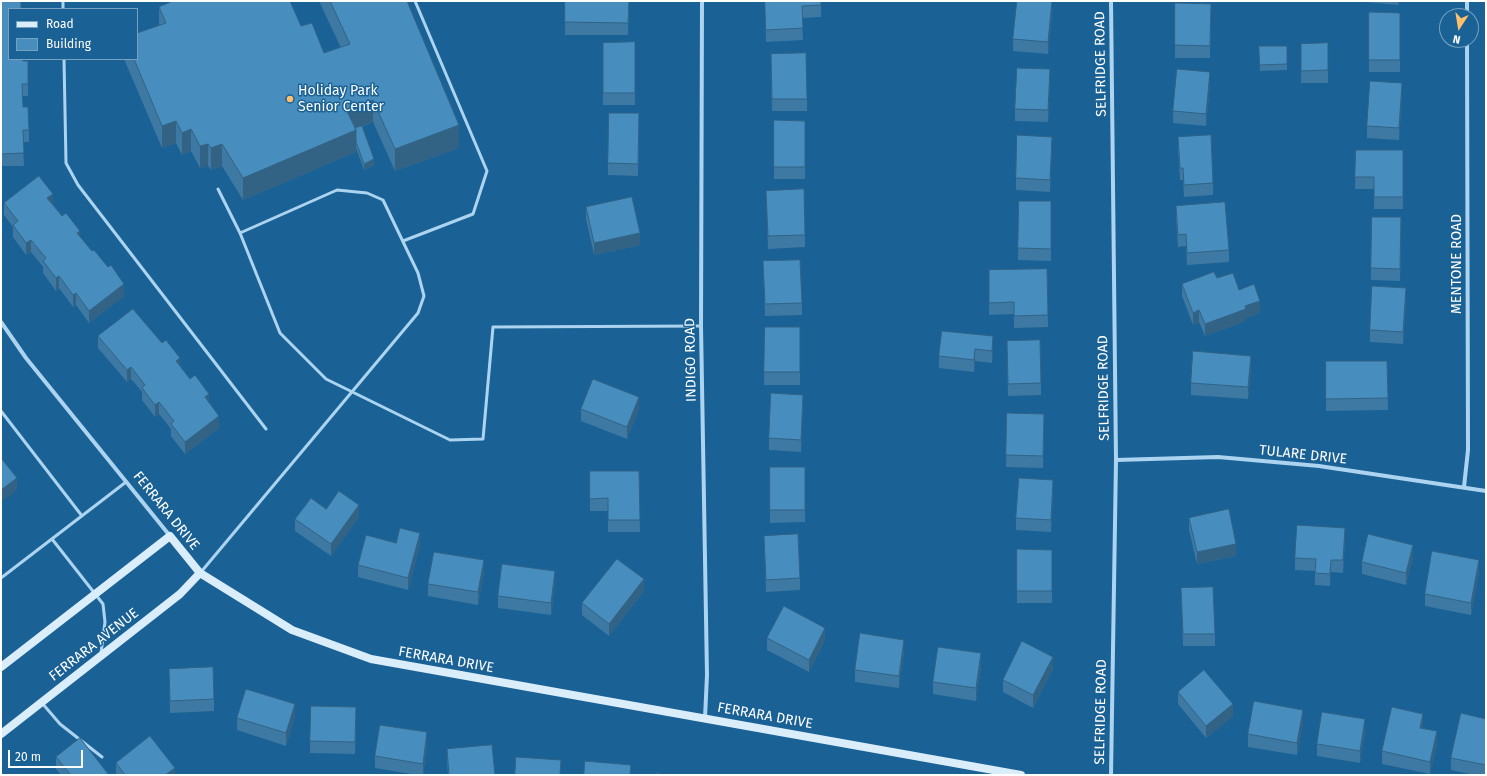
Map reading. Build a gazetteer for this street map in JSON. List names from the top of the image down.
{
  "streets": {
    "street": [
      "SELFRIDGE ROAD",
      "MENTONE ROAD",
      "INDIGO ROAD",
      "TULARE DRIVE",
      "FERRARA DRIVE",
      "FERRARA AVENUE"
    ]
  },
  "crossings": [
    ["SELFRIDGE ROAD", "TULARE DRIVE"],
    ["MENTONE ROAD", "TULARE DRIVE"],
    ["INDIGO ROAD", "FERRARA DRIVE"],
    ["FERRARA DRIVE", "FERRARA AVENUE"]
  ],
  "places": ["Holiday Park Senior Center"],
  "legend": ["Road", "Building"],
  "scale_bar": "20 m",
  "north": "bottom"
}
